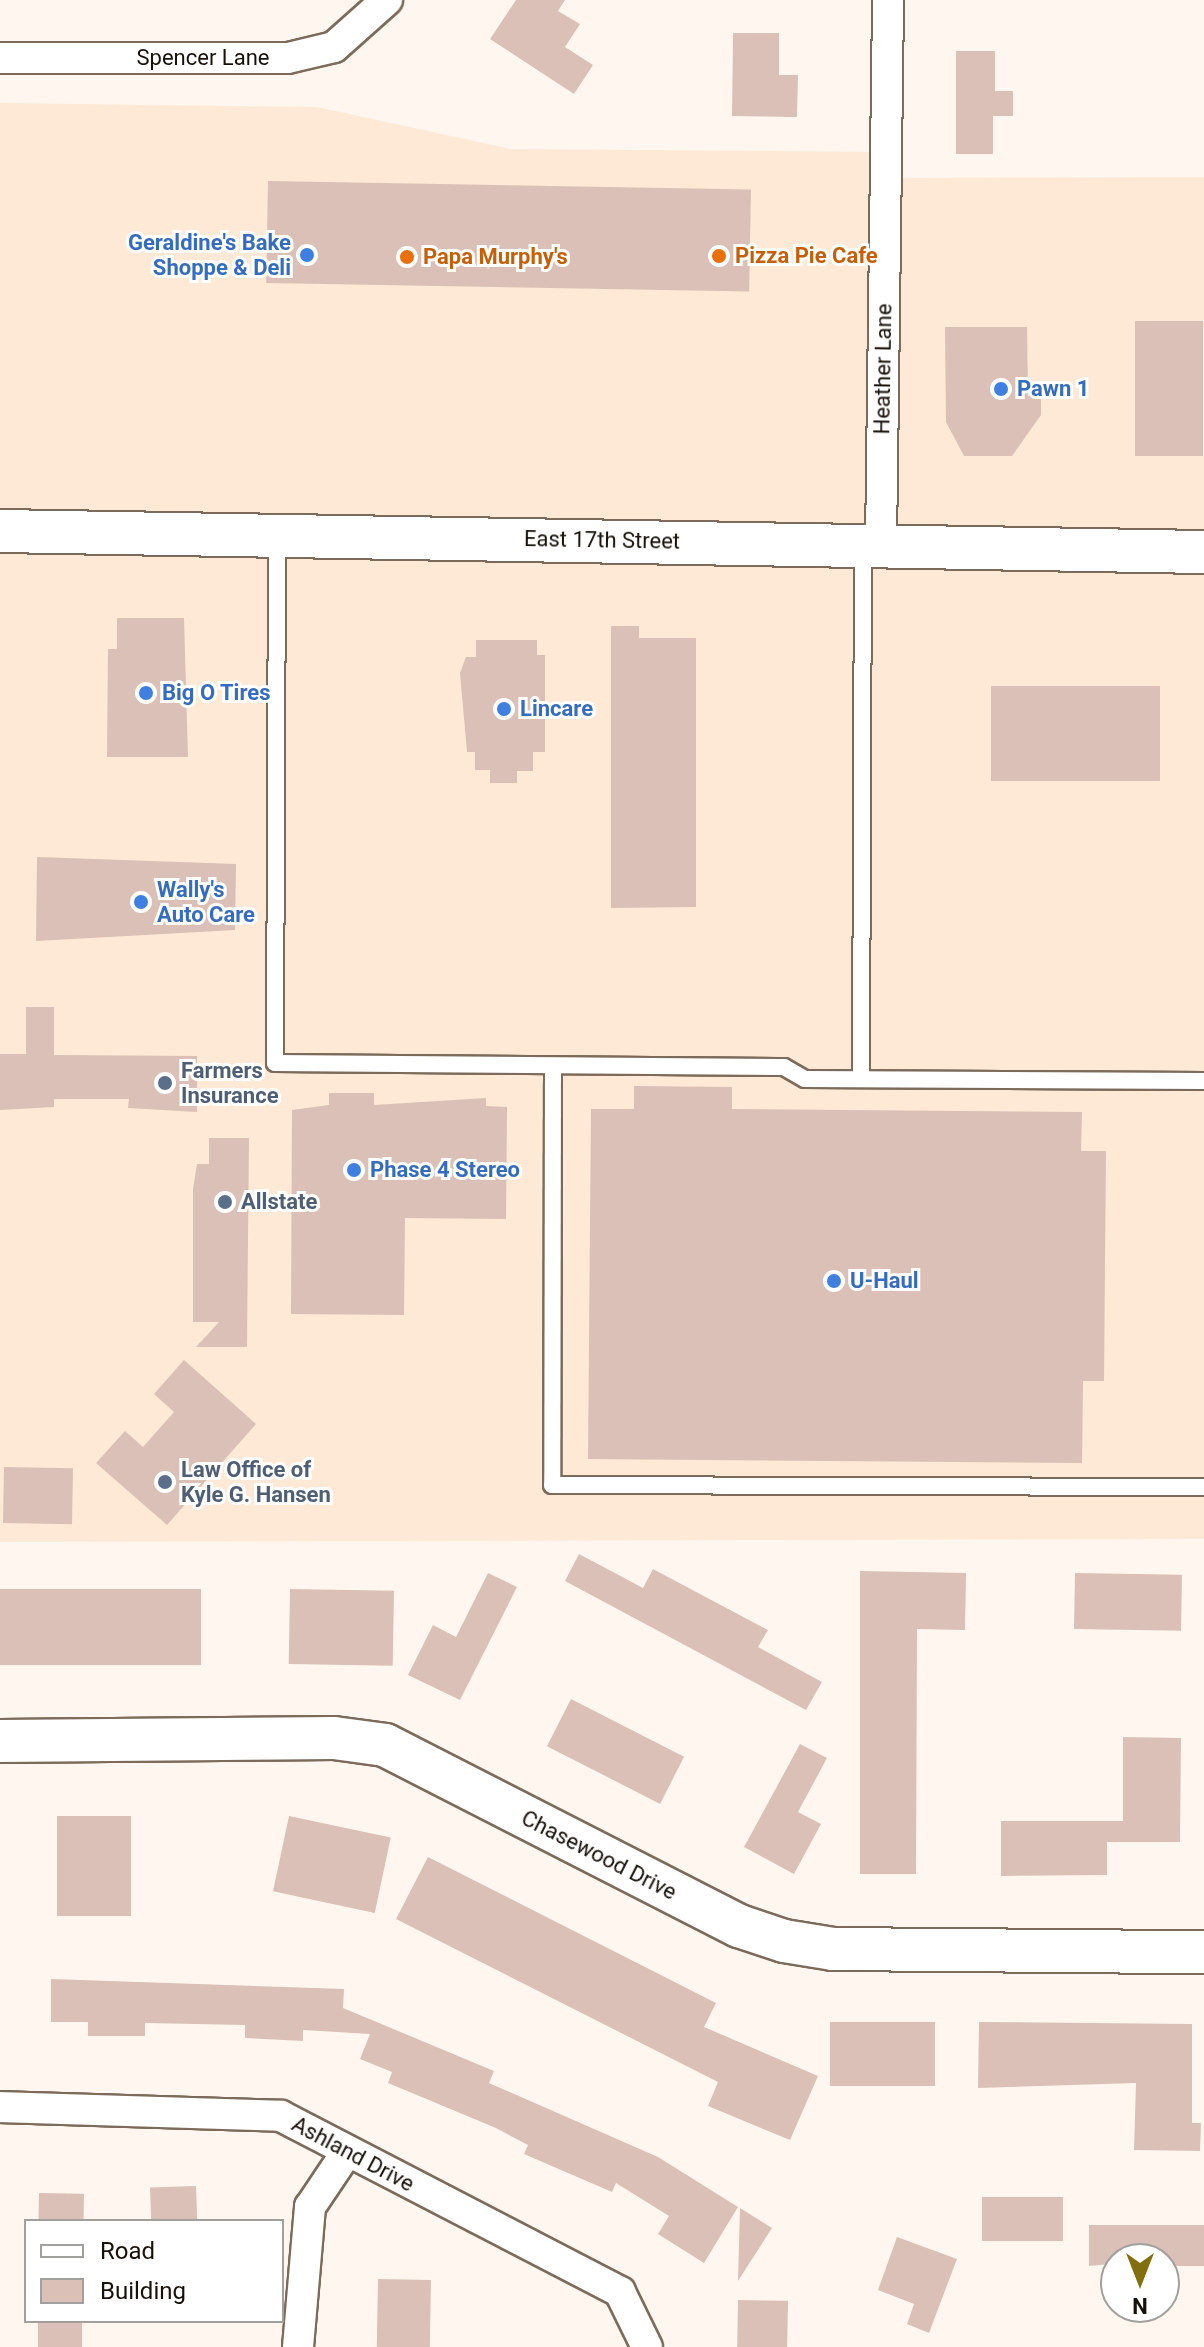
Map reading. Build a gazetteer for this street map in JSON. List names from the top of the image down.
{
  "streets": {
    "street": [
      "Spencer Lane",
      "Heather Lane",
      "East 17th Street",
      "Chasewood Drive",
      "Ashland Drive"
    ]
  },
  "crossings": [
    ["Heather Lane", "East 17th Street"]
  ],
  "places": [
    "Geraldine's Bake Shoppe & Deli",
    "Pizza Pie Cafe",
    "Papa Murphy's",
    "Pawn 1",
    "Big O Tires",
    "Lincare",
    "Wally's Auto Care",
    "Farmers Insurance",
    "Phase 4 Stereo",
    "Allstate",
    "U-Haul",
    "Law Office of Kyle G. Hansen"
  ],
  "legend": ["Road", "Building"],
  "north": "bottom"
}
